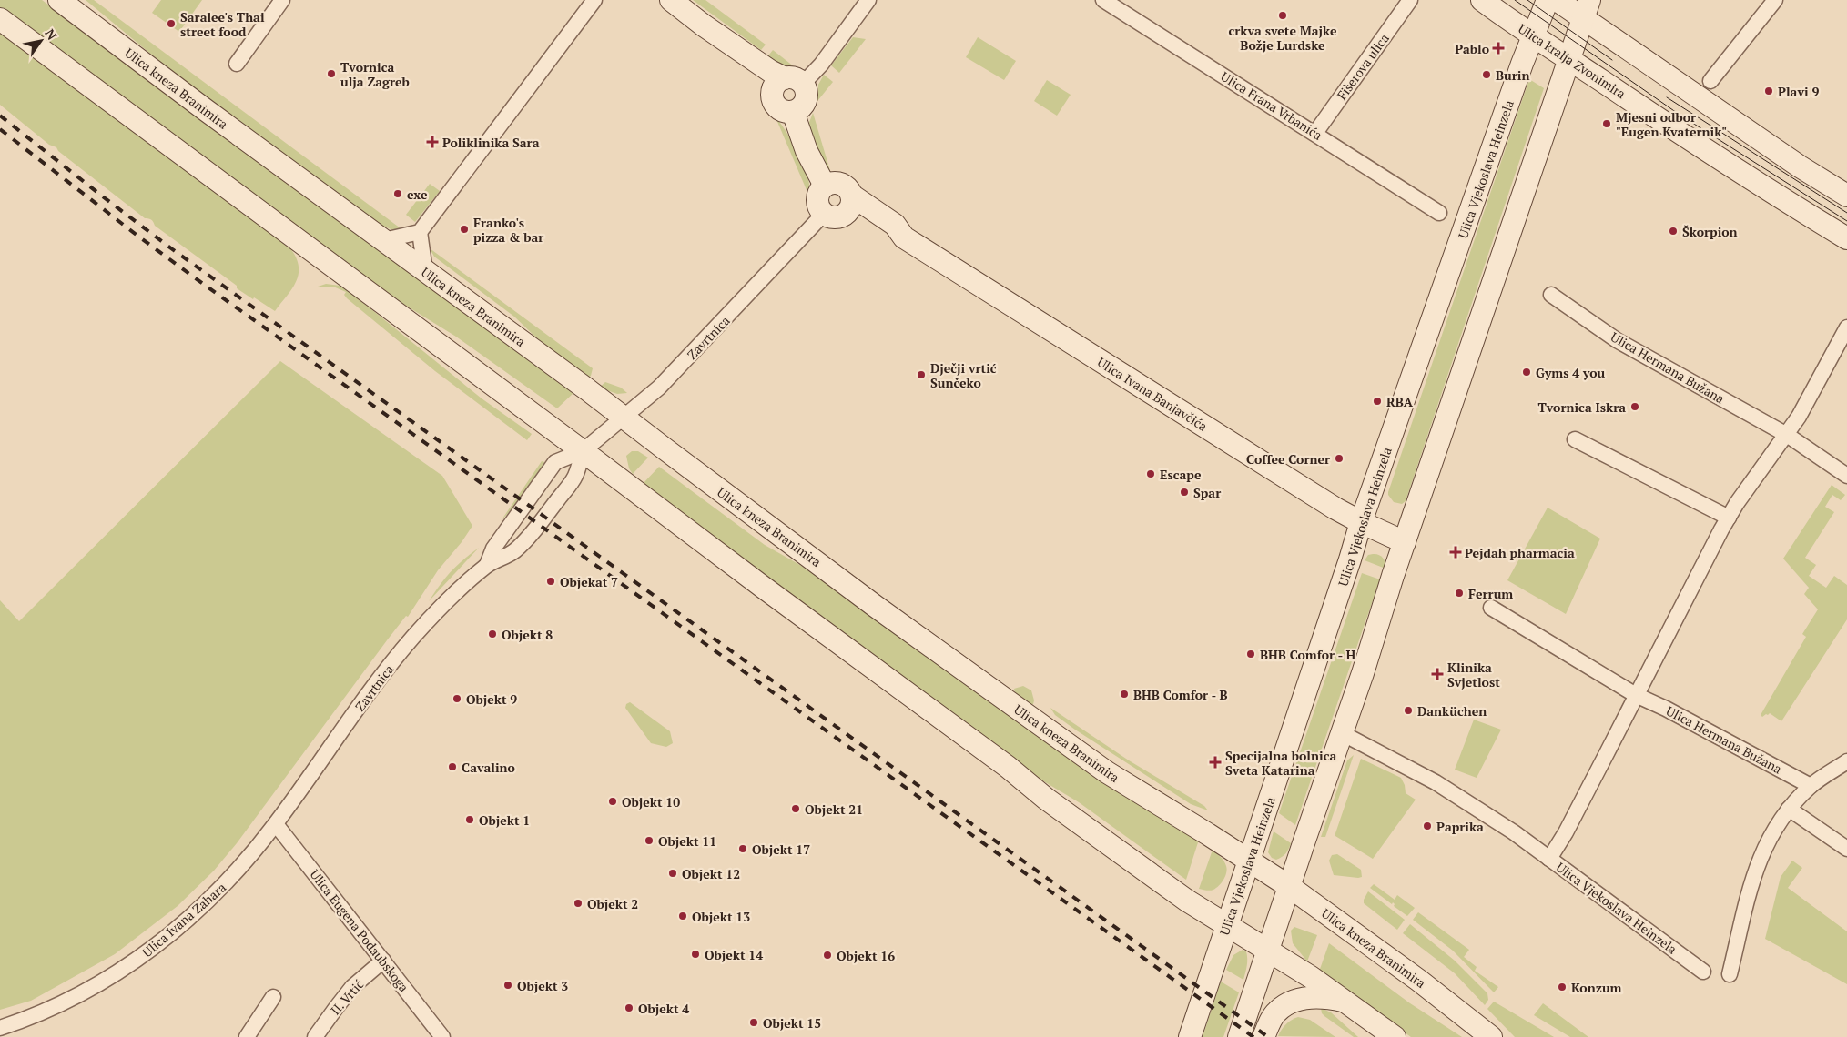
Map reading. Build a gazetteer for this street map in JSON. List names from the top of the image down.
{
  "streets": {
    "main road": [
      "Ulica kralja Zvonimira",
      "Ulica kneza Branimira",
      "Ulica Vjekoslava Heinzela",
      "Ulica Ivana Banjavčića"
    ],
    "street": [
      "Fišerova ulica",
      "Ulica Frana Vrbanića",
      "Zavrtnica",
      "Ulica Hermana Bužana",
      "Ulica Ivana Zahara",
      "Ulica Eugena Podaubskoga",
      "II. Vrtić"
    ]
  },
  "crossings": [
    ["Ulica kralja Zvonimira", "Ulica Vjekoslava Heinzela"],
    ["Fišerova ulica", "Ulica Frana Vrbanića"],
    ["Ulica kneza Branimira", "Ulica Vjekoslava Heinzela"],
    ["Ulica kneza Branimira", "Zavrtnica"],
    ["Ulica Vjekoslava Heinzela", "Ulica Ivana Banjavčića"],
    ["Zavrtnica", "Ulica Ivana Banjavčića"],
    ["Zavrtnica", "Ulica Ivana Zahara"],
    ["Zavrtnica", "Ulica Eugena Podaubskoga"],
    ["Ulica Ivana Zahara", "Ulica Eugena Podaubskoga"],
    ["Ulica Eugena Podaubskoga", "II. Vrtić"]
  ],
  "places": {
    "other": [
      "crkva svete Majke Božje Lurdske",
      "Saralee's Thai street food",
      "Tvornica ulja Zagreb",
      "Burin",
      "Plavi 9",
      "Mjesni odbor \"Eugen Kvaternik\"",
      "exe",
      "Franko's pizza & bar",
      "Škorpion",
      "Gyms 4 you",
      "Dječji vrtić Sunčeko",
      "RBA",
      "Tvornica Iskra",
      "Coffee Corner",
      "Escape",
      "Spar",
      "Objekat 7",
      "Ferrum",
      "Objekt 8",
      "BHB Comfor - H",
      "BHB Comfor - B",
      "Objekt 9",
      "Danküchen",
      "Cavalino",
      "Objekt 10",
      "Objekt 21",
      "Objekt 1",
      "Paprika",
      "Objekt 11",
      "Objekt 17",
      "Objekt 12",
      "Objekt 2",
      "Objekt 13",
      "Objekt 14",
      "Objekt 16",
      "Objekt 3",
      "Konzum",
      "Objekt 4",
      "Objekt 15"
    ],
    "health": [
      "Pablo",
      "Poliklinika Sara",
      "Pejdah pharmacia",
      "Klinika Svjetlost",
      "Specijalna bolnica Sveta Katarina"
    ]
  },
  "north": "top right"
}
